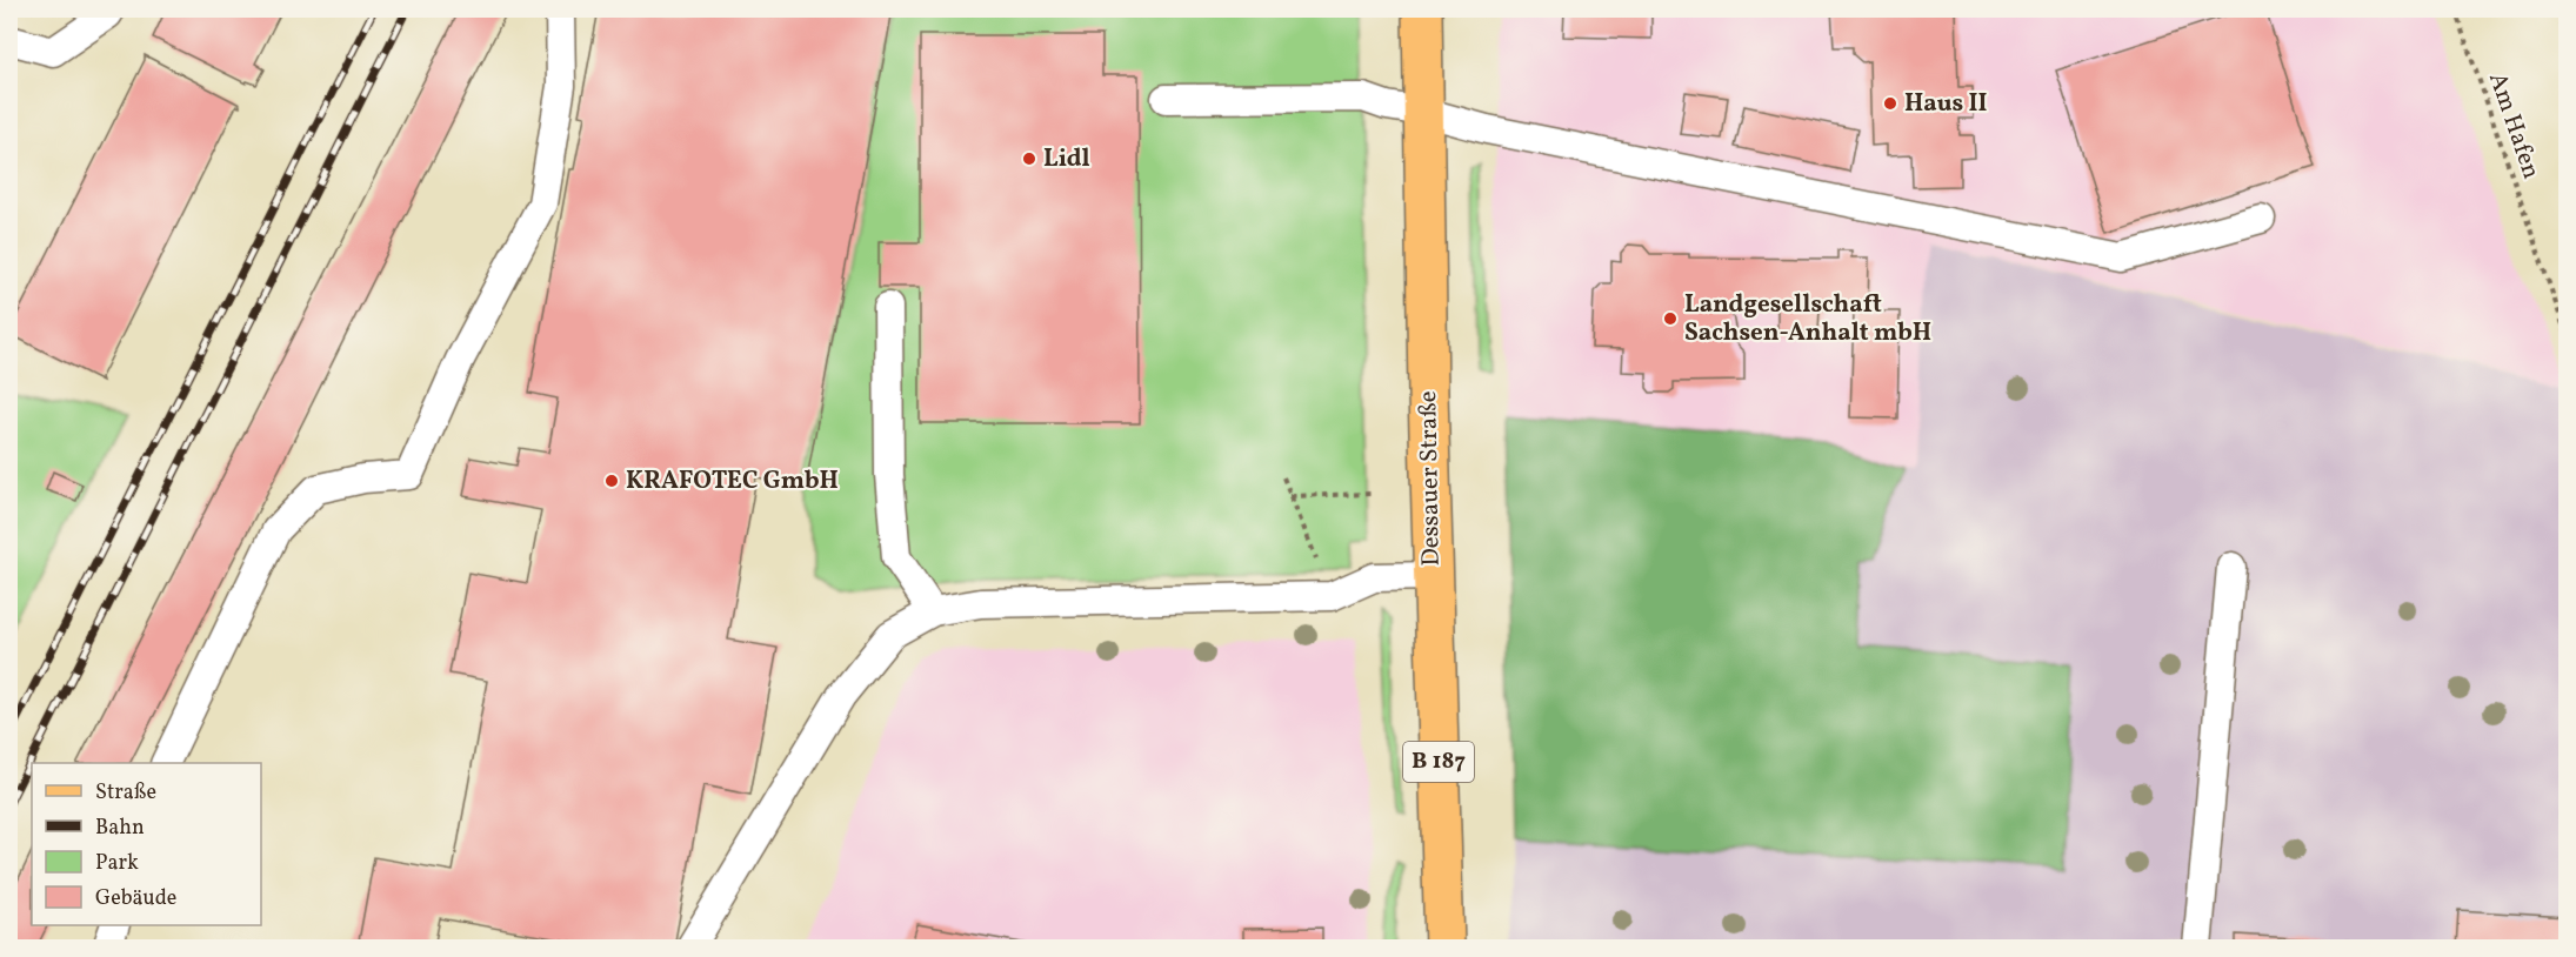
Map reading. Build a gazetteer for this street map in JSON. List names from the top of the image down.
{
  "streets": {
    "main road": ["Dessauer Straße", "B 187"],
    "path": ["Am Hafen"]
  },
  "places": [
    "Haus II",
    "Lidl",
    "Landgesellschaft Sachsen-Anhalt mbH",
    "KRAFOTEC GmbH"
  ],
  "legend": [
    "Straße",
    "Bahn",
    "Park",
    "Gebäude"
  ]
}
